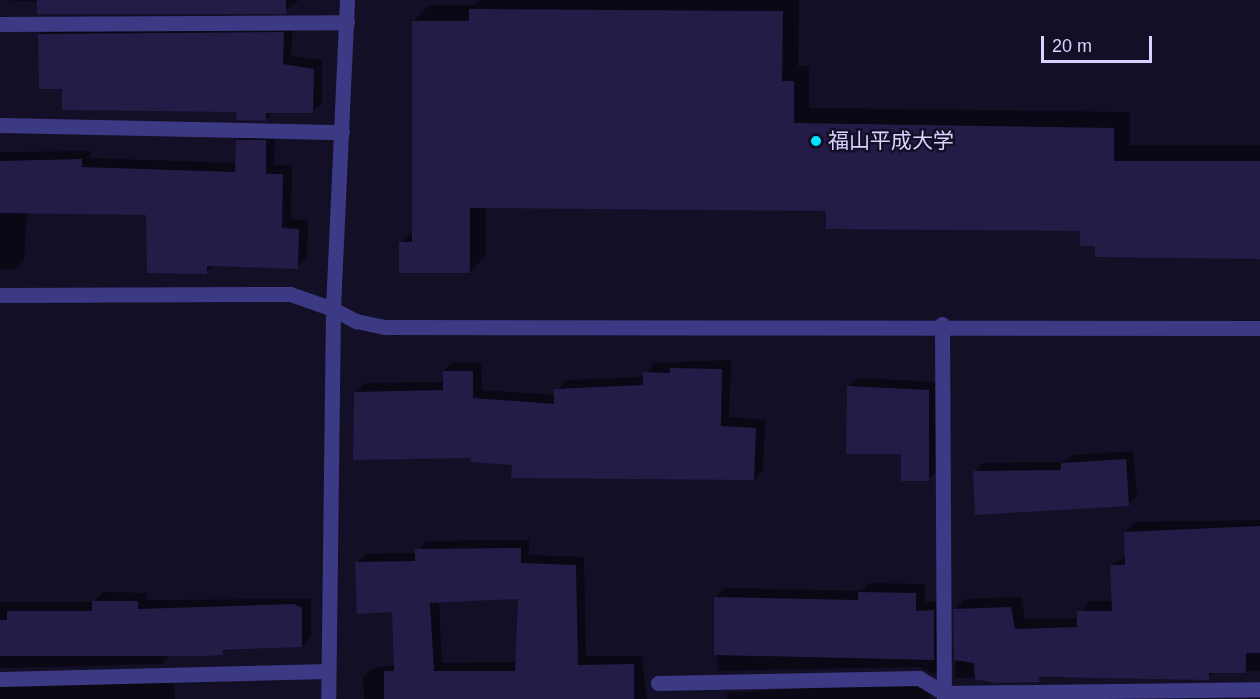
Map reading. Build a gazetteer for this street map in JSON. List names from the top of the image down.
{
  "places": ["福山平成大学"],
  "scale_bar": "20 m"
}
